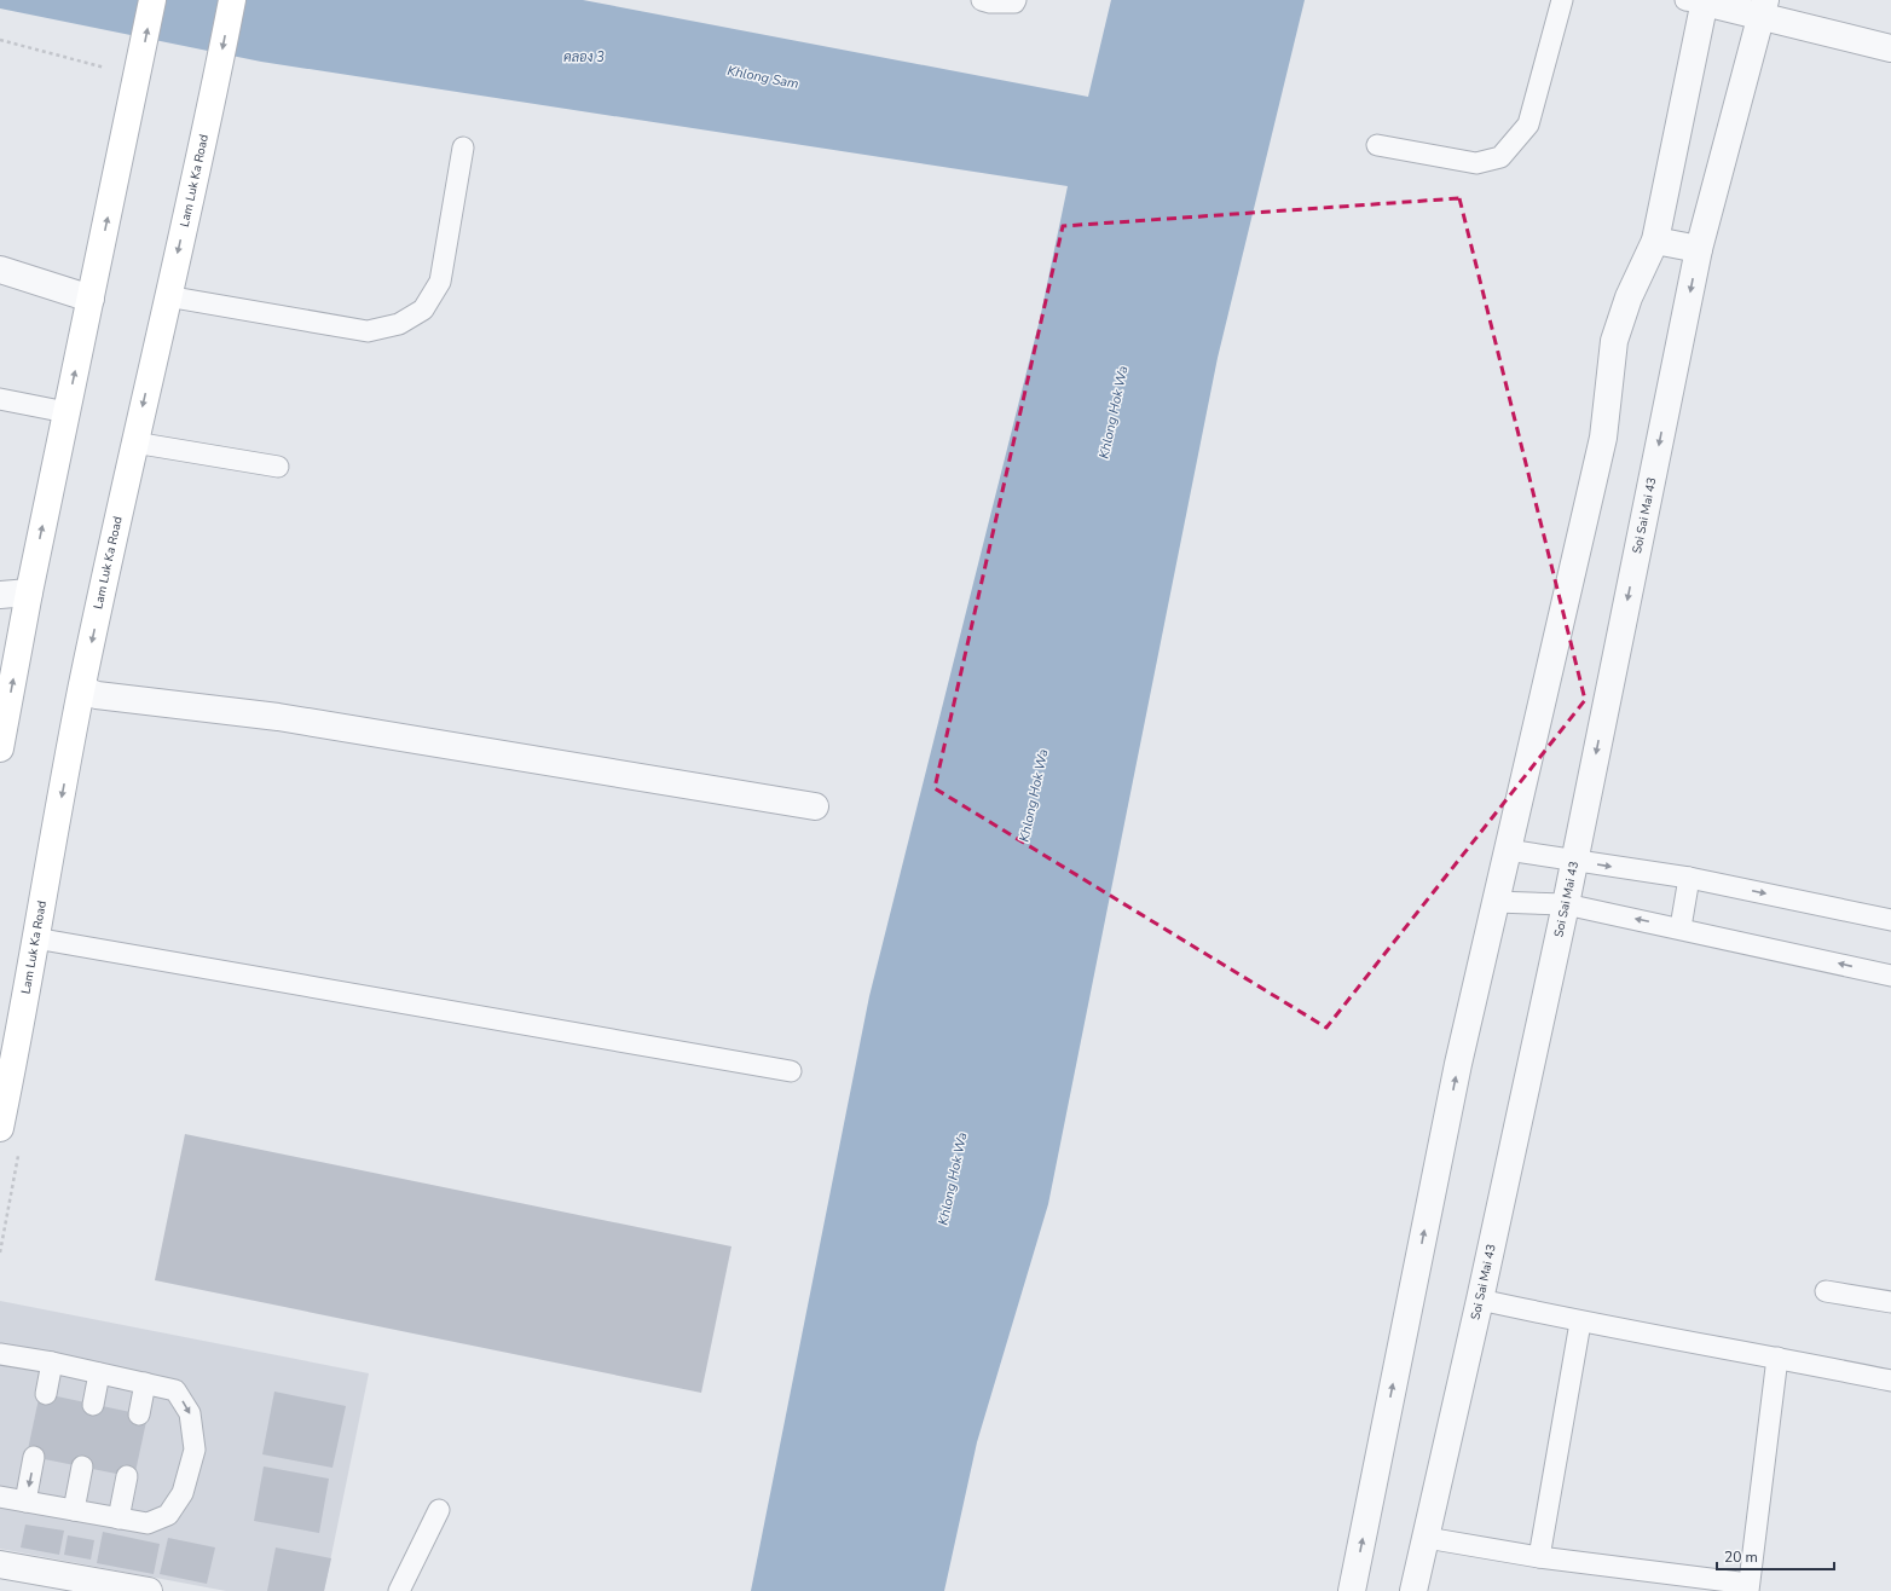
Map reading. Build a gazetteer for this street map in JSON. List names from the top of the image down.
{
  "streets": {
    "main road": ["Lam Luk Ka Road"],
    "street": ["Soi Sai Mai 43"]
  },
  "water": ["คลอง 3", "Khlong Sam", "Khlong Hok Wa"],
  "scale_bar": "20 m"
}
